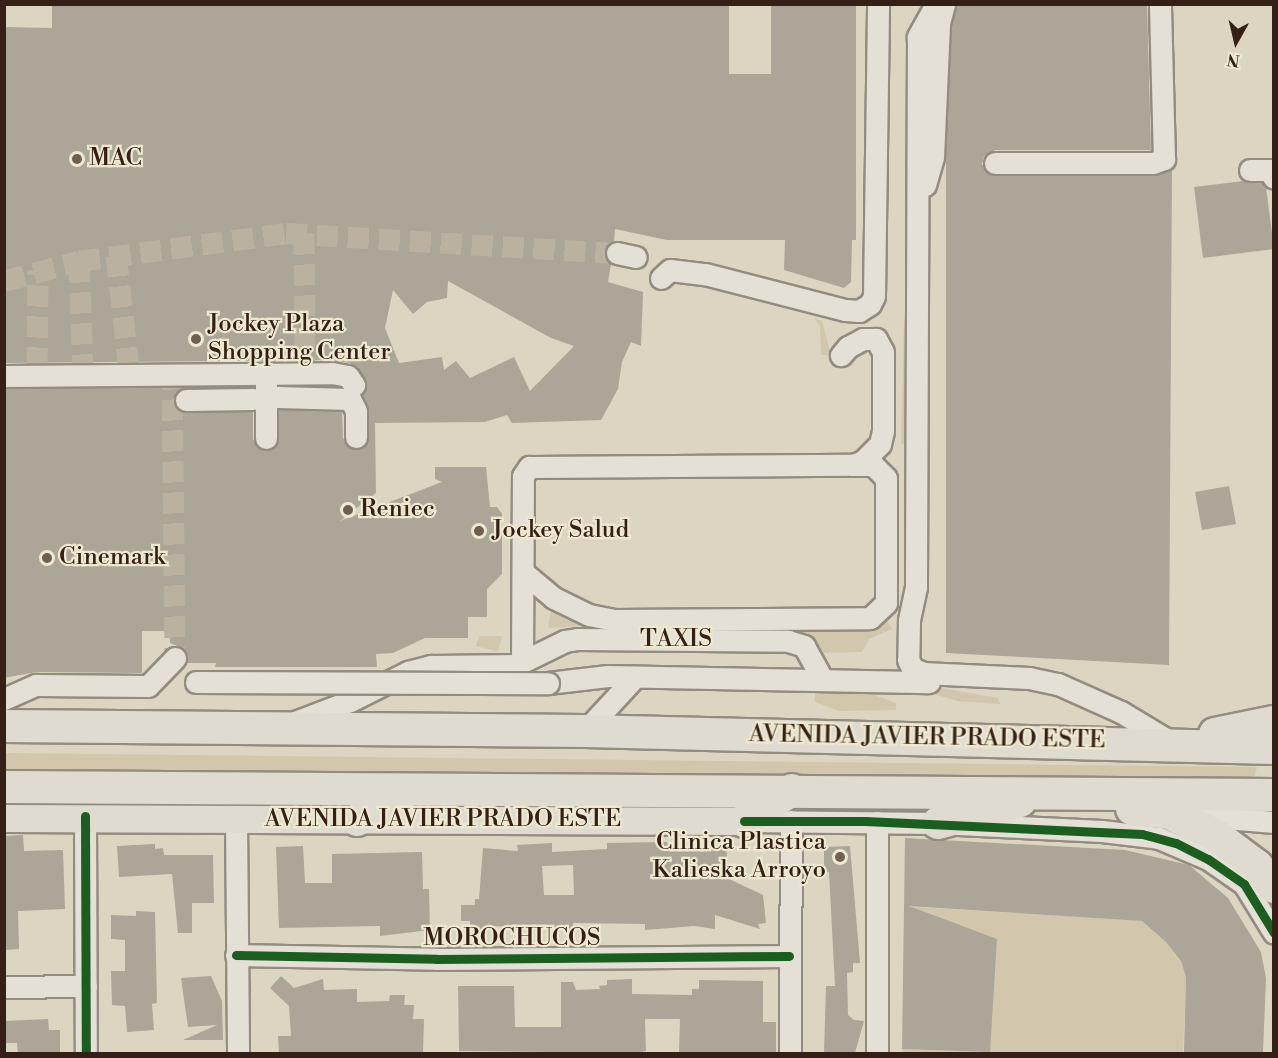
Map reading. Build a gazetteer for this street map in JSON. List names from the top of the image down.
{
  "streets": {
    "highway": ["AVENIDA JAVIER PRADO ESTE"],
    "street": ["TAXIS", "MOROCHUCOS"]
  },
  "places": [
    "MAC",
    "Jockey Plaza Shopping Center",
    "Reniec",
    "Jockey Salud",
    "Cinemark",
    "Clinica Plastica Kalieska Arroyo"
  ],
  "north": "bottom"
}
